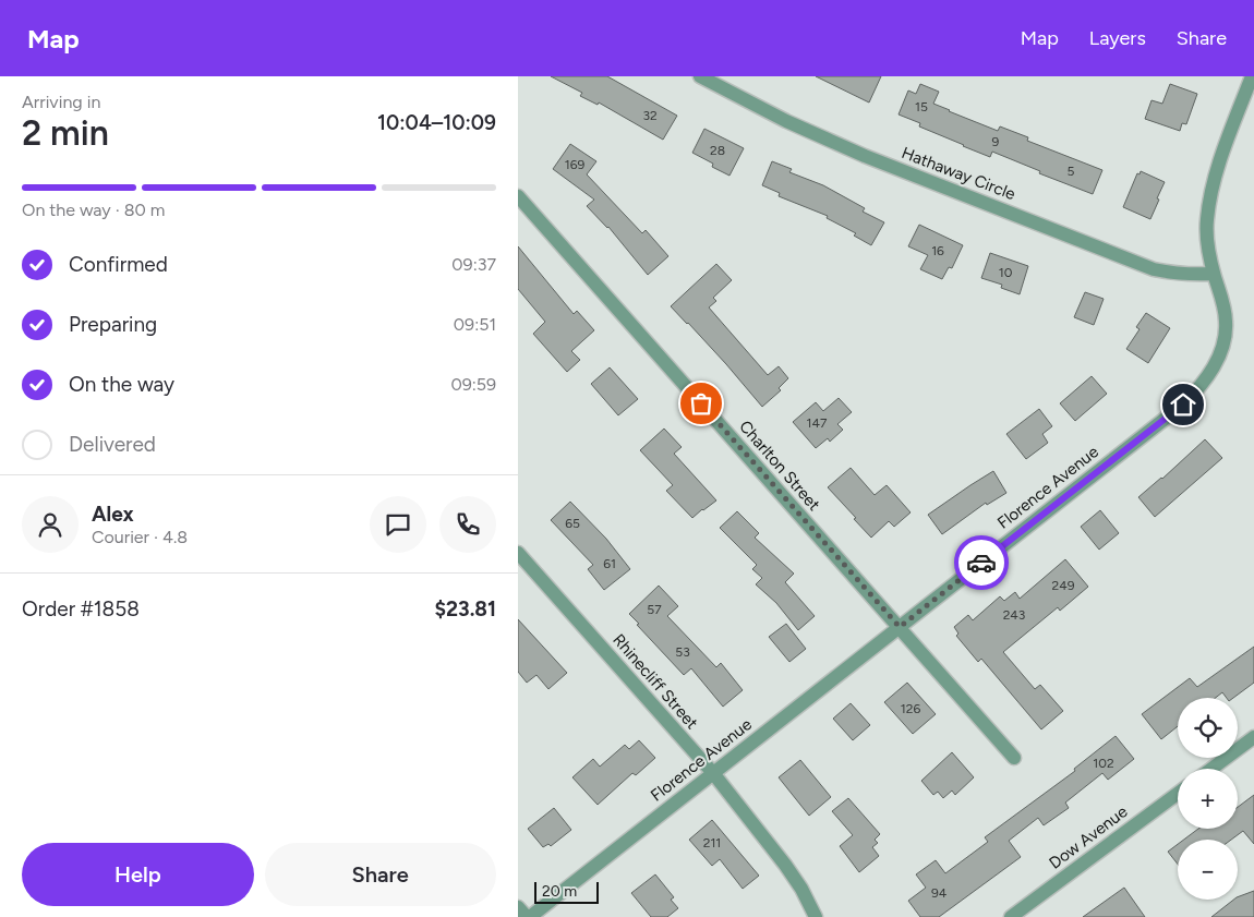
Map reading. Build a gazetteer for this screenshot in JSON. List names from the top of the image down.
{
  "streets": {
    "street": [
      "Hathaway Circle",
      "Charlton Street",
      "Florence Avenue",
      "Rhinecliff Street",
      "Dow Avenue"
    ]
  },
  "crossings": [
    ["Hathaway Circle", "Florence Avenue"],
    ["Charlton Street", "Florence Avenue"],
    ["Florence Avenue", "Rhinecliff Street"]
  ],
  "house_numbers": [
    "15",
    "32",
    "9",
    "28",
    "169",
    "5",
    "16",
    "10",
    "147",
    "65",
    "61",
    "249",
    "57",
    "243",
    "53",
    "126",
    "102",
    "211",
    "94"
  ],
  "scale_bar": "20 m",
  "page": {
    "header": "Map",
    "nav": ["Map", "Layers", "Share"],
    "heading": ["2 min", "Arriving in", "10:04–10:09"],
    "panel": [
      "Alex",
      "Courier · 4.8",
      "Order #1858",
      "$23.81"
    ],
    "bar": "On the way · 80 m",
    "list": [
      ["Confirmed", "09:37"],
      ["Preparing", "09:51"],
      ["On the way", "09:59"],
      "Delivered"
    ],
    "map_buttons": ["+", "−"],
    "buttons": ["Help", "Share"],
    "scale": "20 m"
  }
}
